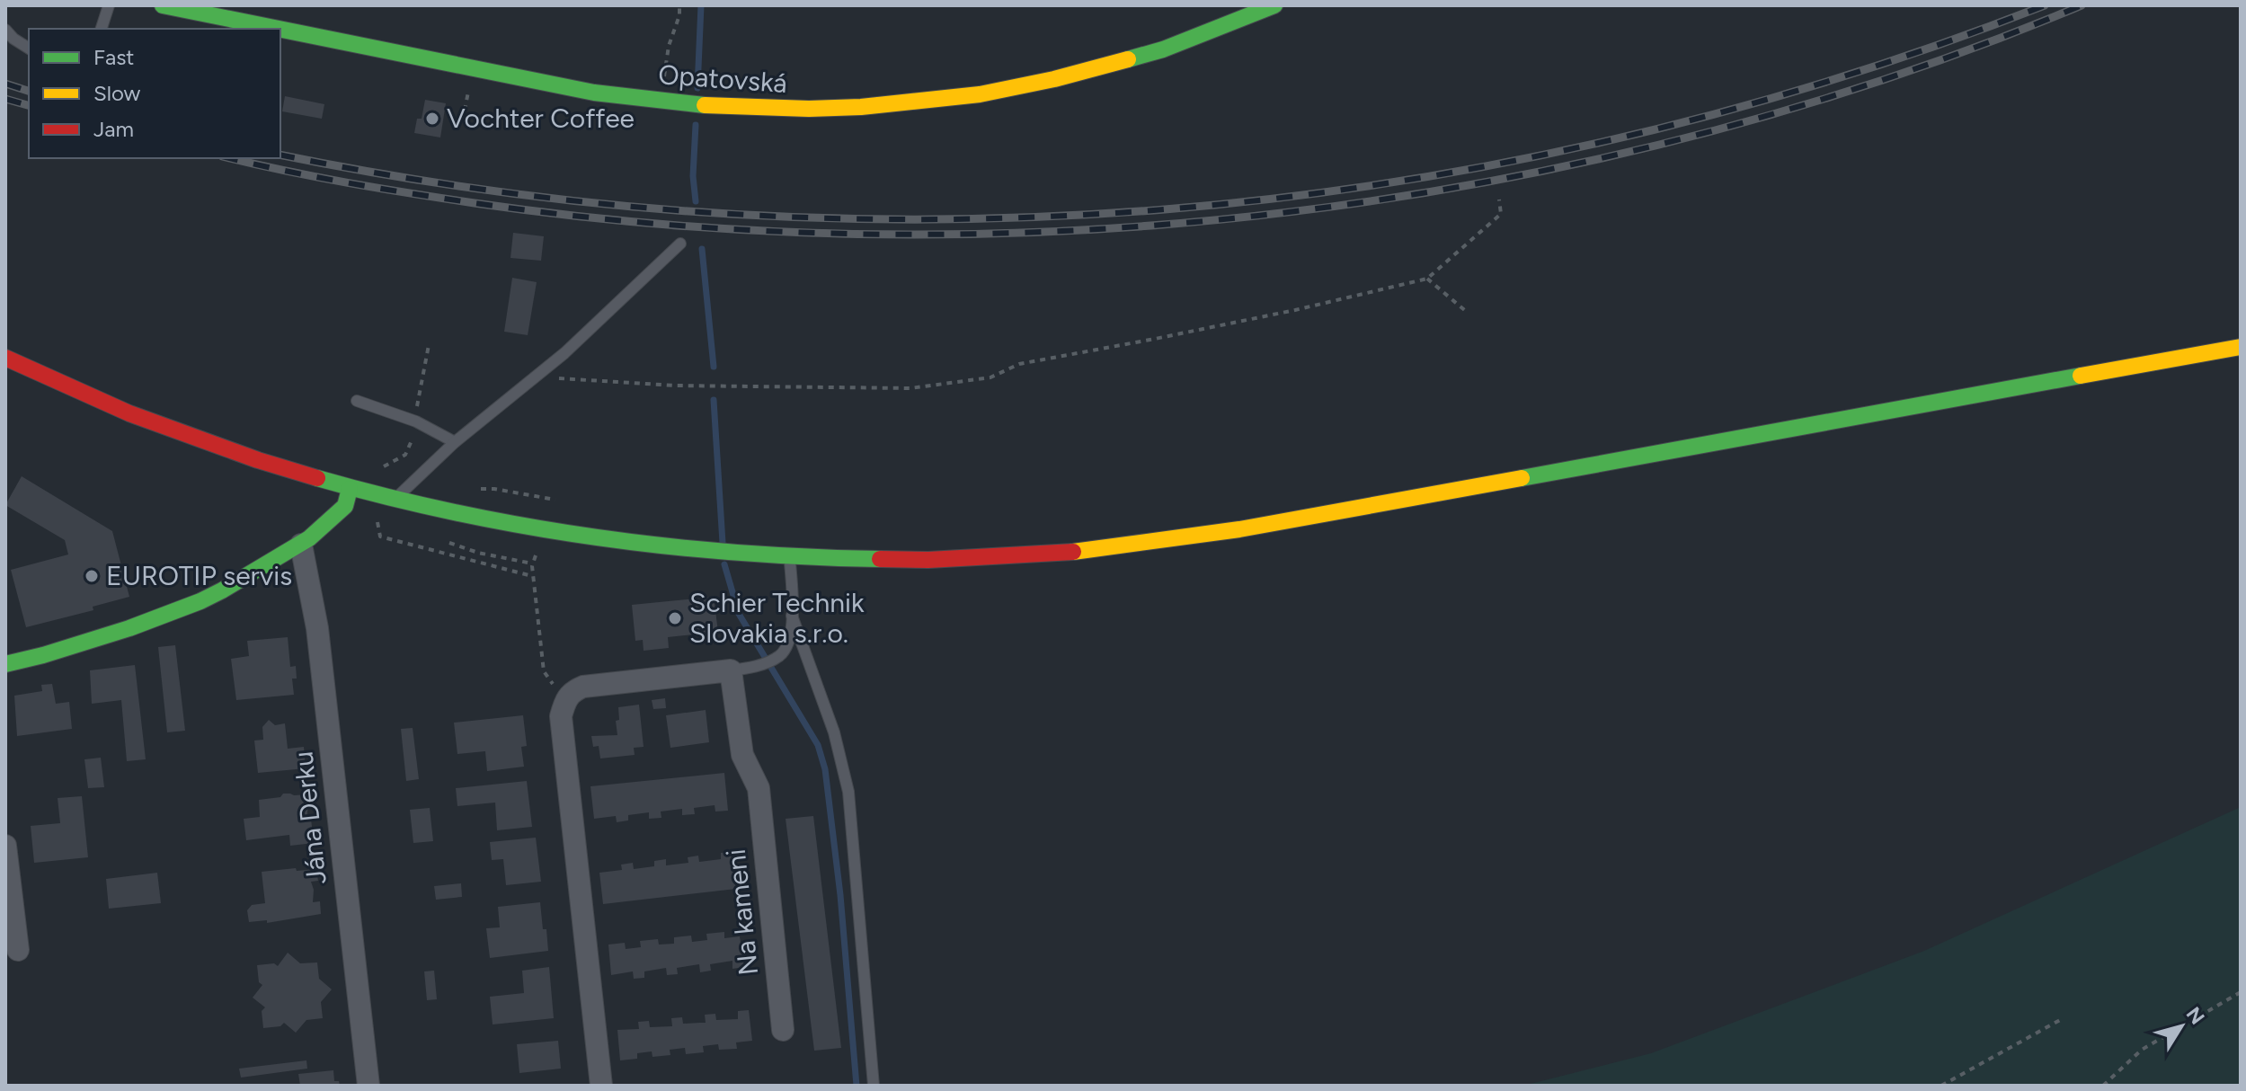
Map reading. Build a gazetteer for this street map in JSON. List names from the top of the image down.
{
  "streets": {
    "main road": ["Opatovská"],
    "street": ["Jána Derku", "Na kameni"]
  },
  "places": ["Vochter Coffee", "EUROTIP servis", "Schier Technik Slovakia s.r.o."],
  "legend": ["Fast", "Slow", "Jam"],
  "north": "top right"
}
